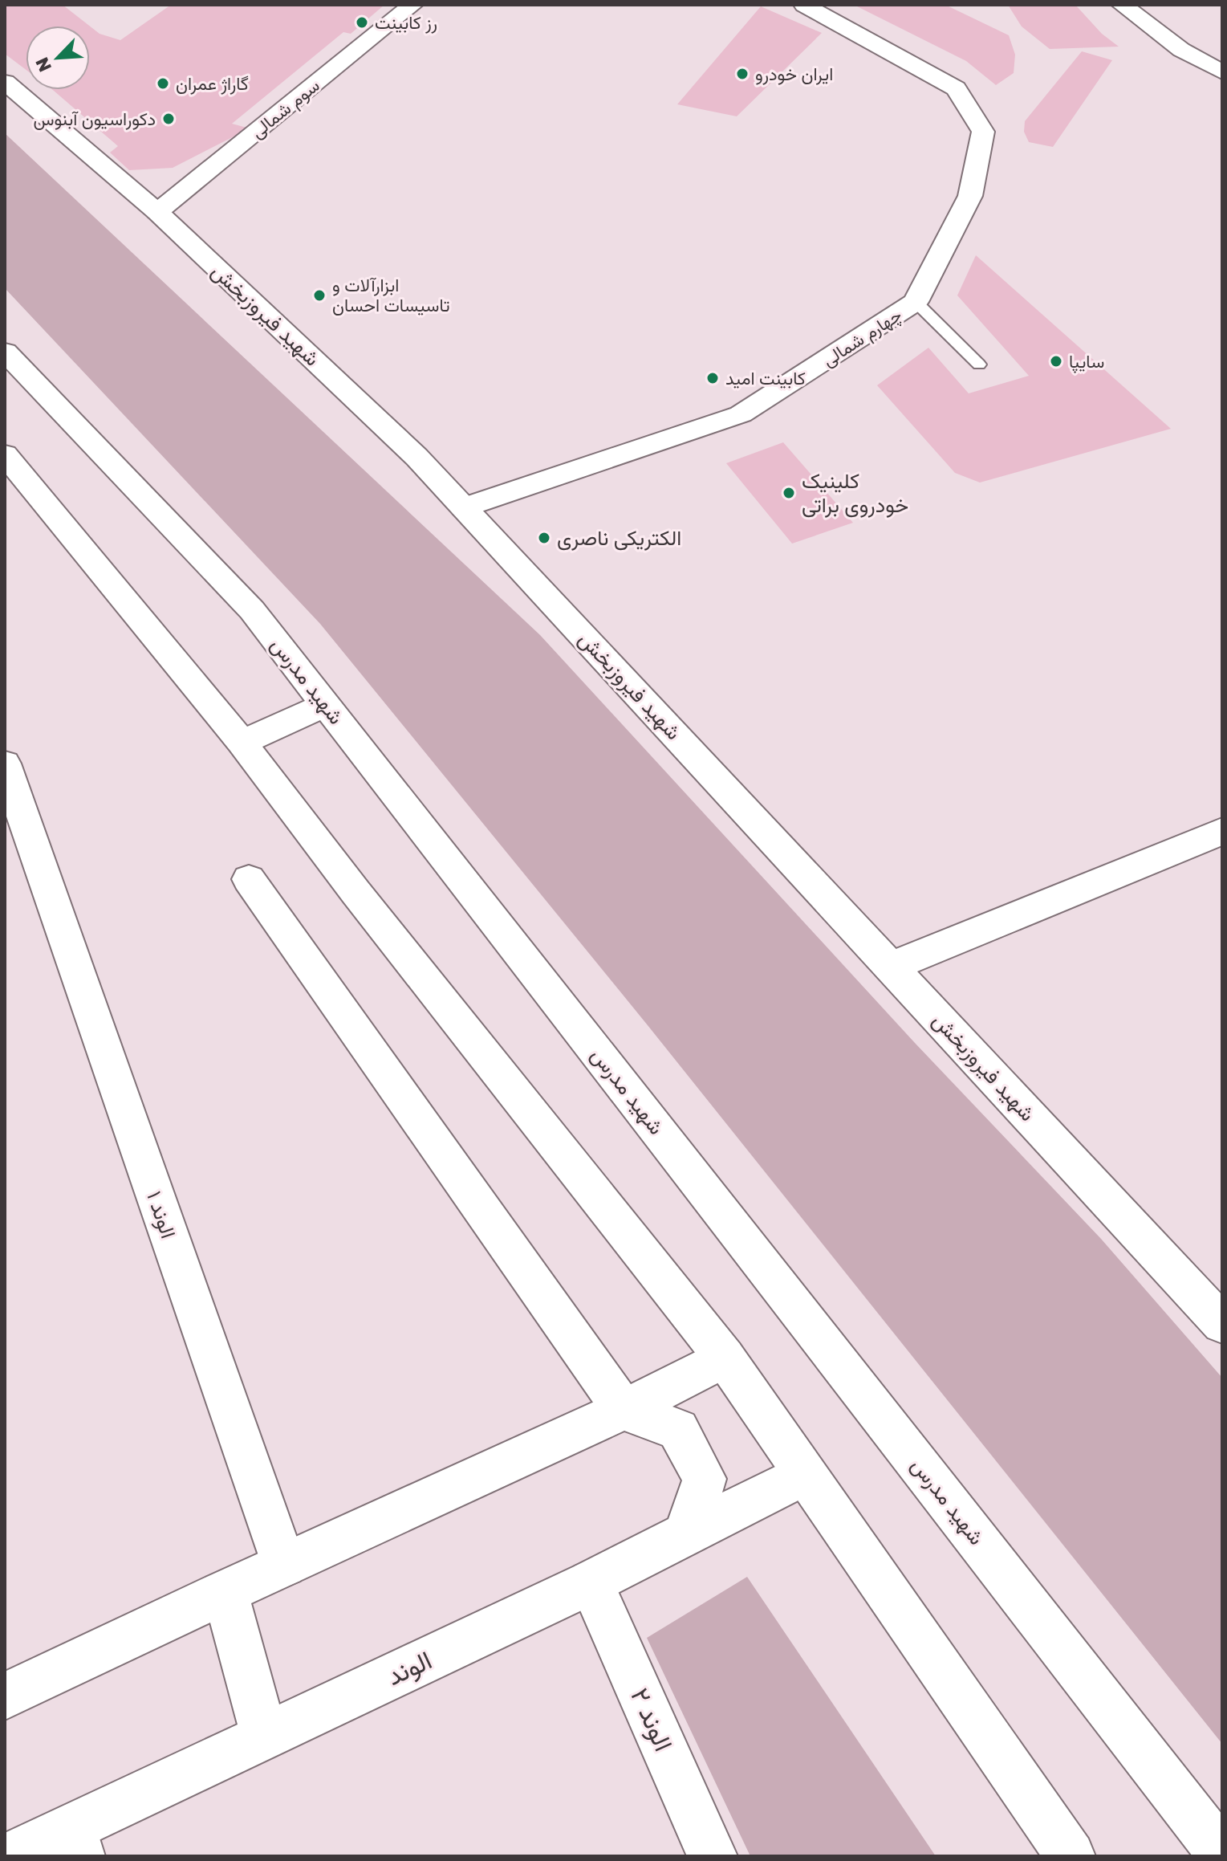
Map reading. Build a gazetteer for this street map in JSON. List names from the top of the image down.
{
  "streets": {
    "street": [
      "سوم شمالی",
      "شهید فیروزبخش",
      "چهارم شمالی",
      "شهید مدرس",
      "الوند ۱",
      "الوند",
      "الوند ۲"
    ]
  },
  "crossings": [
    ["سوم شمالی", "شهید فیروزبخش"],
    ["شهید فیروزبخش", "چهارم شمالی"],
    ["الوند", "الوند ۲"]
  ],
  "places": [
    "رز کابینت",
    "ایران خودرو",
    "گاراژ عمران",
    "دکوراسیون آبنوس",
    "ابزارآلات و تاسیسات احسان",
    "سایپا",
    "کابینت امید",
    "کلینیک خودروی براتی",
    "الکتریکی ناصری"
  ],
  "north": "bottom left"
}
